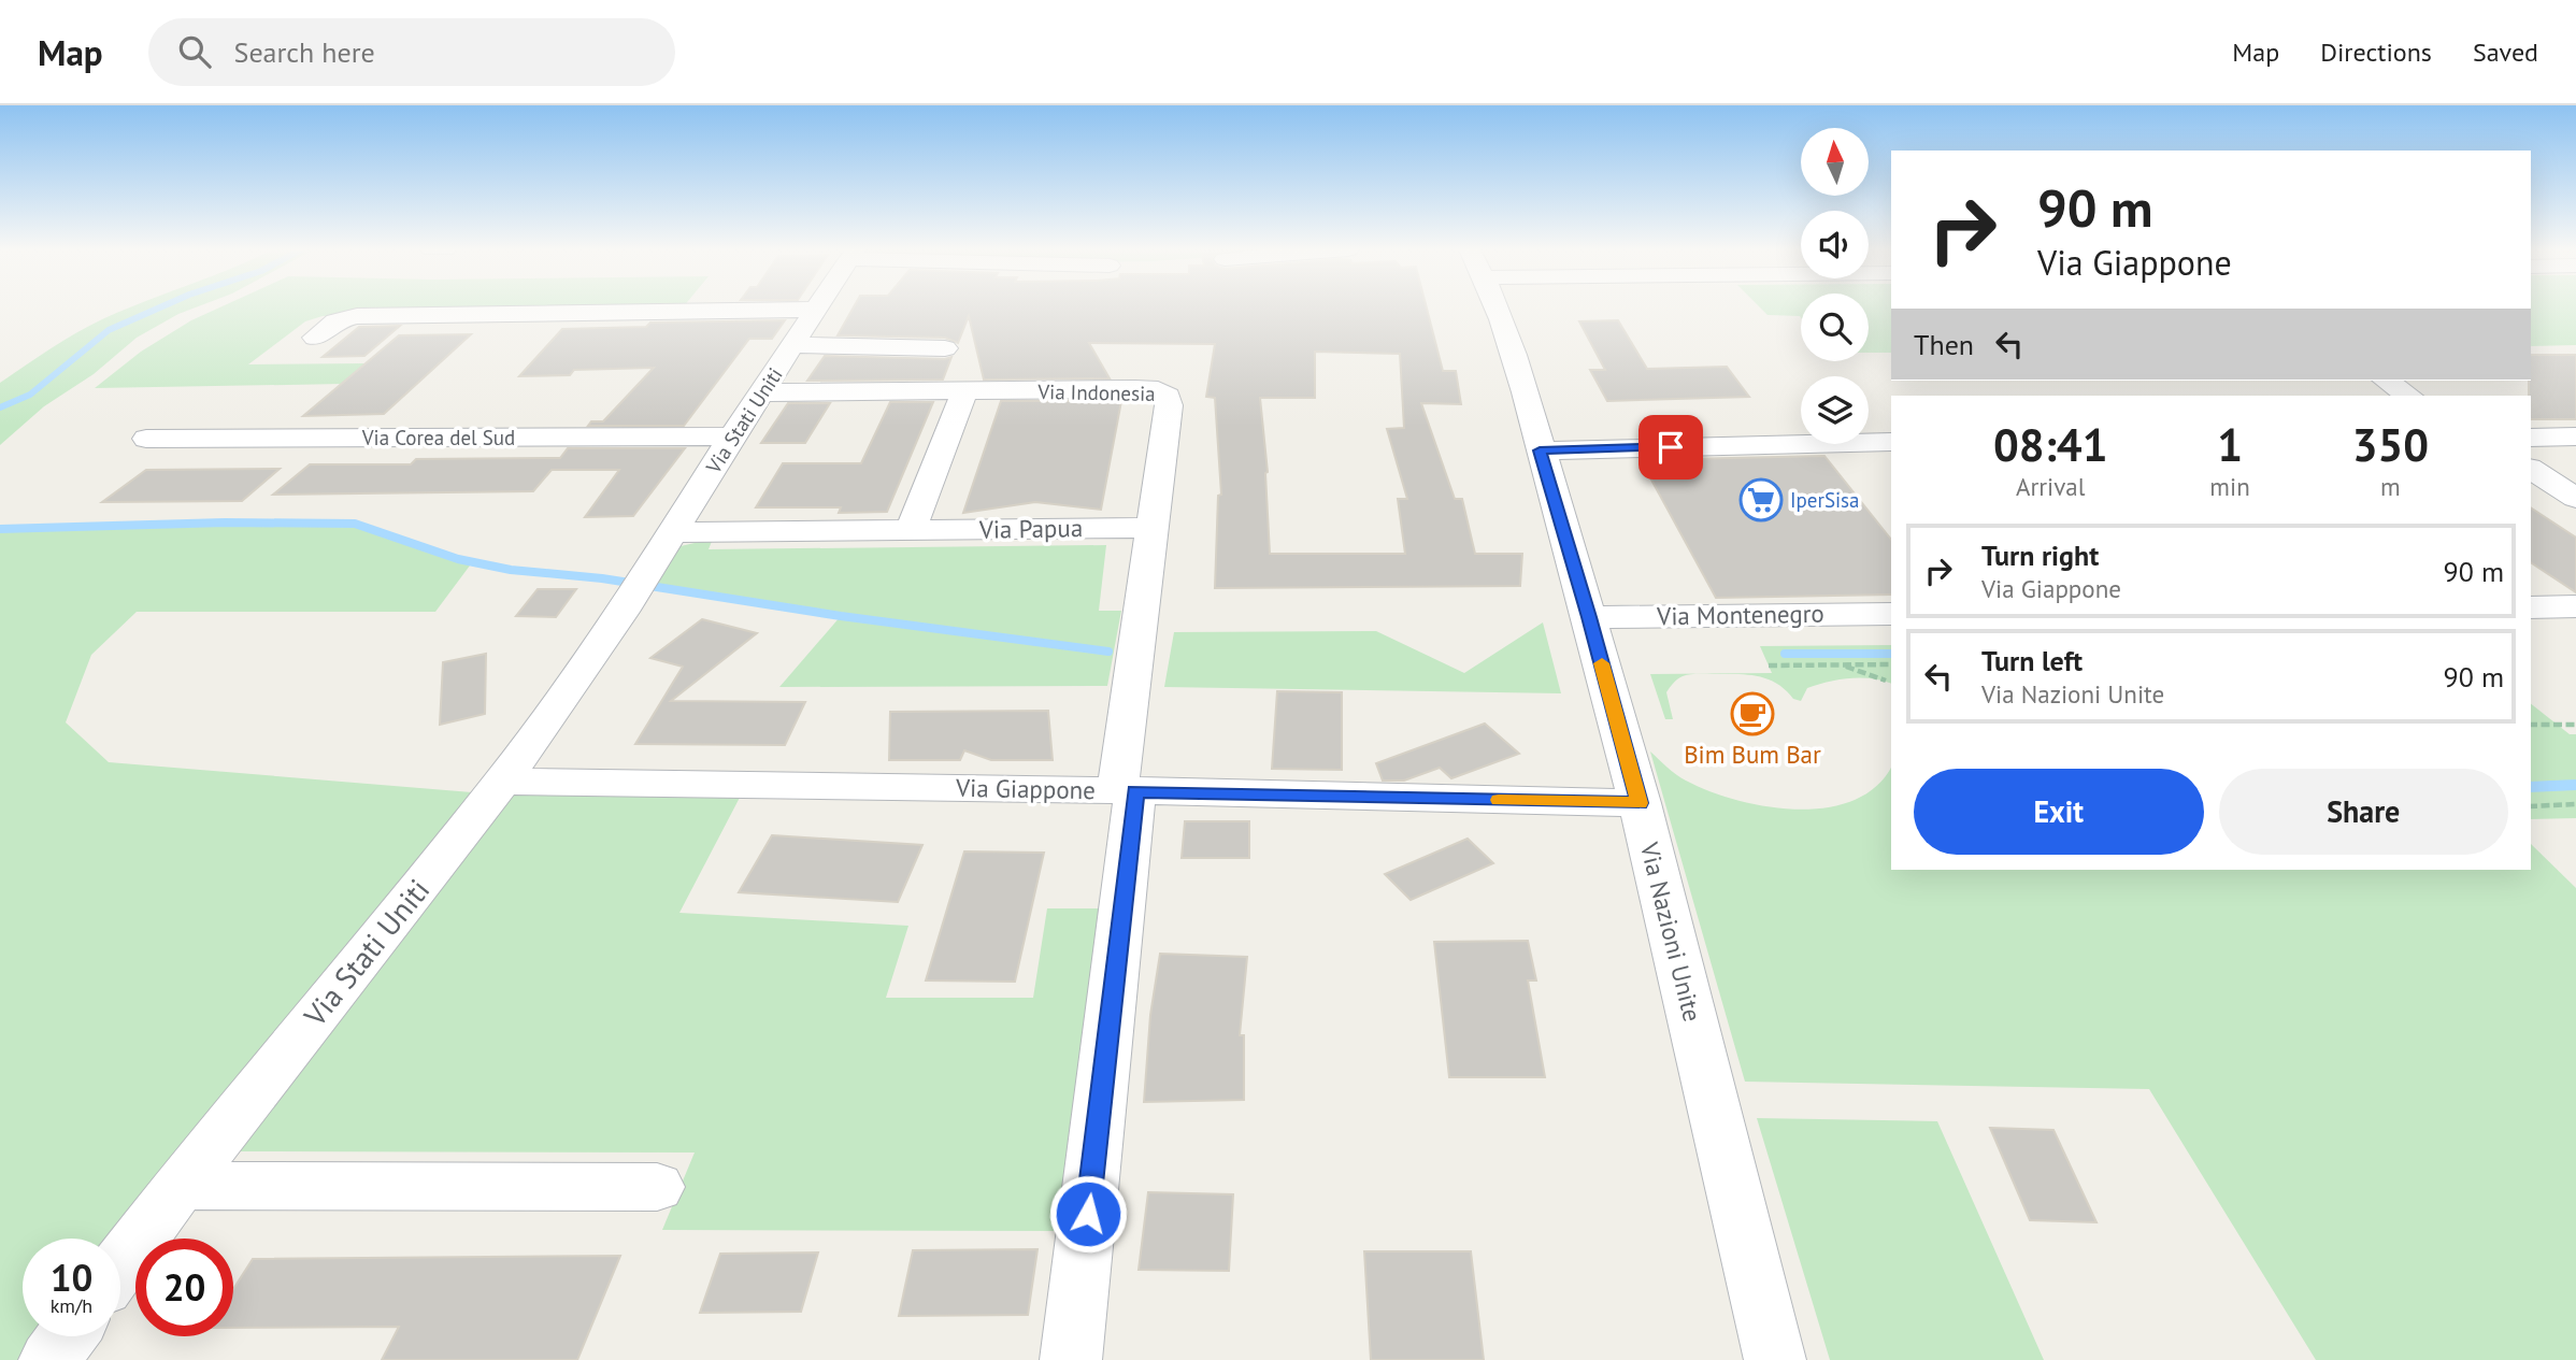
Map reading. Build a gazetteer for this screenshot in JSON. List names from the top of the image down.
{
  "streets": {
    "street": [
      "Via Indonesia",
      "Via Stati Uniti",
      "Via Corea del Sud",
      "Via Papua",
      "Via Montenegro",
      "Via Giappone",
      "Via Nazioni Unite"
    ]
  },
  "crossings": [
    ["Via Indonesia", "Via Stati Uniti"],
    ["Via Indonesia", "Via Papua"],
    ["Via Indonesia", "Via Giappone"],
    ["Via Stati Uniti", "Via Corea del Sud"],
    ["Via Stati Uniti", "Via Papua"],
    ["Via Stati Uniti", "Via Giappone"],
    ["Via Montenegro", "Via Nazioni Unite"],
    ["Via Giappone", "Via Nazioni Unite"]
  ],
  "places": {
    "supermarket": ["IperSisa"],
    "cafe": ["Bim Bum Bar"]
  },
  "north": "top",
  "page": {
    "header": "Map",
    "search": "Search here",
    "nav": ["Map", "Directions", "Saved"],
    "turn": ["90 m", "Via Giappone"],
    "then": "Then",
    "eta": [
      "08:41",
      "Arrival",
      "1",
      "min",
      "350",
      "m"
    ],
    "list": [
      {
        "name": "Turn right",
        "note": "Via Giappone",
        "value": "90 m"
      },
      {
        "name": "Turn left",
        "note": "Via Nazioni Unite",
        "value": "90 m"
      }
    ],
    "buttons": ["Exit", "Share"],
    "speed": "10 km/h",
    "limit": "20"
  }
}
